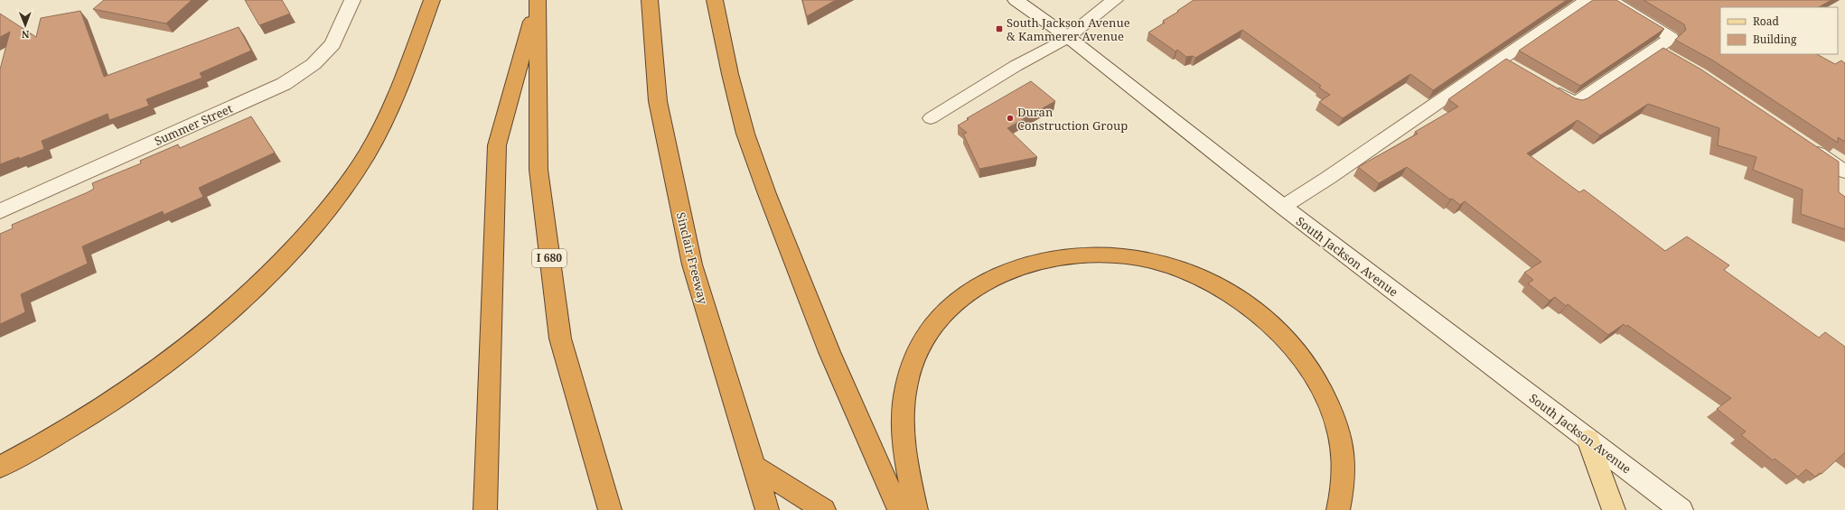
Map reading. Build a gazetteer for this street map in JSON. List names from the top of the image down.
{
  "streets": {
    "highway": ["I 680", "Sinclair Freeway"],
    "main road": ["Summer Street", "South Jackson Avenue"]
  },
  "places": {
    "transit": ["South Jackson Avenue & Kammerer Avenue"],
    "other": ["Duran Construction Group"]
  },
  "legend": ["Road", "Building"],
  "north": "bottom"
}
